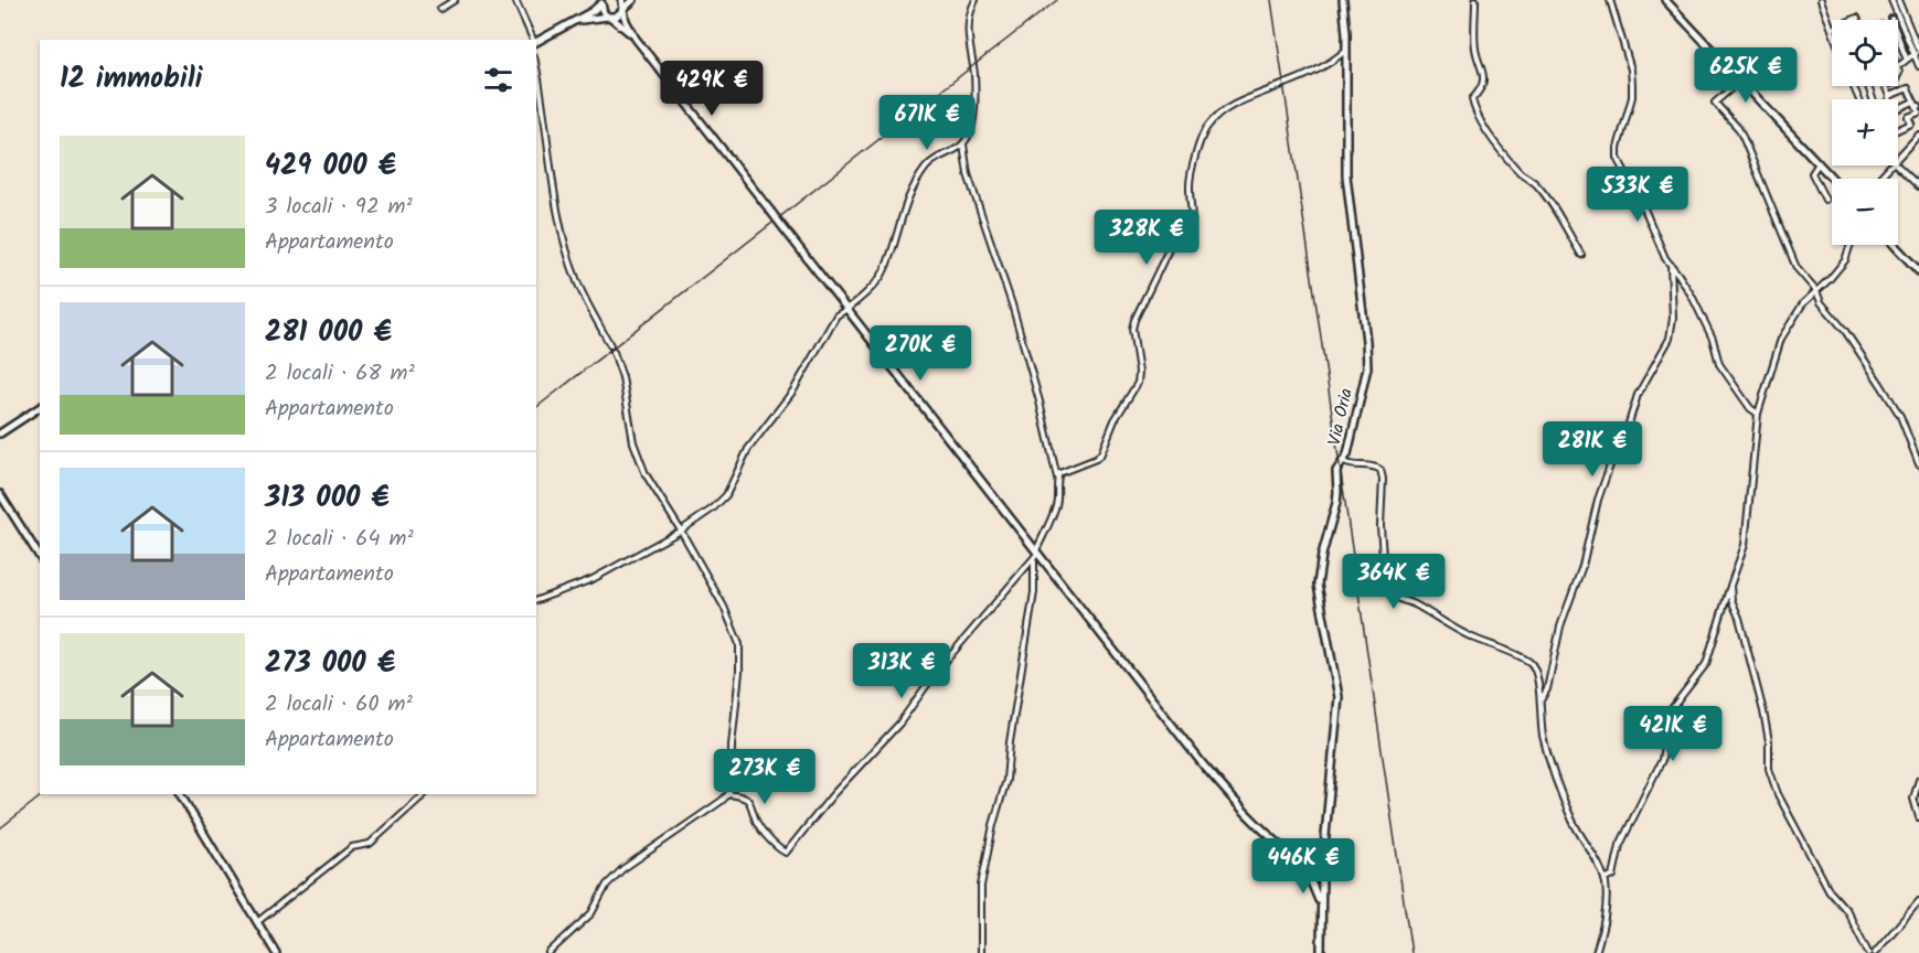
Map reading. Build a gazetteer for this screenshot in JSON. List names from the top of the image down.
{
  "streets": {
    "main road": ["Via Oria"]
  },
  "page": {
    "map_buttons": ["+", "−"],
    "heading": "12 immobili",
    "price": [
      "625K €",
      "429K €",
      "671K €",
      "533K €",
      "328K €",
      "270K €",
      "281K €",
      "364K €",
      "313K €",
      "421K €",
      "273K €",
      "446K €"
    ],
    "list": [
      {
        "name": "429 000 €",
        "note": "3 locali · 92 m² · Appartamento"
      },
      {
        "name": "281 000 €",
        "note": "2 locali · 68 m² · Appartamento"
      },
      {
        "name": "313 000 €",
        "note": "2 locali · 64 m² · Appartamento"
      },
      {
        "name": "273 000 €",
        "note": "2 locali · 60 m² · Appartamento"
      }
    ]
  }
}
